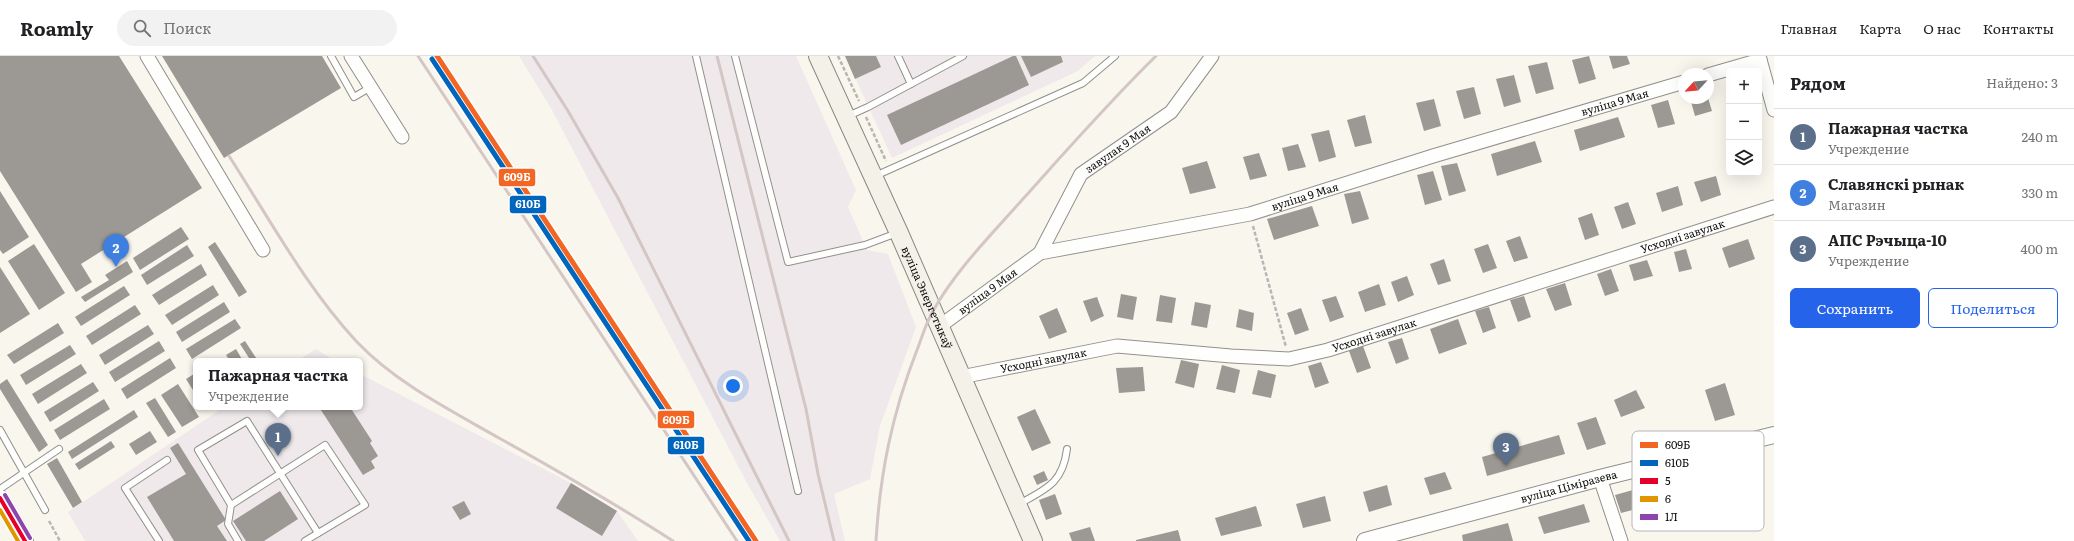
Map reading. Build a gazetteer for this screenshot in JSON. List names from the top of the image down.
{
  "streets": {
    "main road": ["вуліца Энергетыкаў"],
    "street": [
      "вуліца 9 Мая",
      "завулак 9 Мая",
      "Усходні завулак",
      "вуліца Ціміразева"
    ]
  },
  "crossings": [
    ["вуліца 9 Мая", "завулак 9 Мая"],
    ["вуліца 9 Мая", "вуліца Энергетыкаў"],
    ["Усходні завулак", "вуліца Энергетыкаў"]
  ],
  "lines": [
    "transit line 609Б",
    "transit line 610Б",
    "transit line 1Л",
    "transit line 5",
    "transit line 6"
  ],
  "legend": [
    "609Б",
    "610Б",
    "5",
    "6",
    "1Л"
  ],
  "north": "bottom left",
  "page": {
    "header": "Roamly",
    "search": "Поиск",
    "nav": [
      "Главная",
      "Карта",
      "О нас",
      "Контакты"
    ],
    "heading": ["Рядом", "Найдено: 3"],
    "map_buttons": ["+", "−"],
    "list": [
      {
        "mark": "1",
        "name": "Пажарная частка",
        "note": "Учреждение",
        "value": "240 m"
      },
      {
        "mark": "2",
        "name": "Славянскі рынак",
        "note": "Магазин",
        "value": "330 m"
      },
      {
        "mark": "3",
        "name": "АПС Рэчыца-10",
        "note": "Учреждение",
        "value": "400 m"
      }
    ],
    "pins": ["2", "1", "3"],
    "buttons": ["Сохранить", "Поделиться"],
    "popup": ["Пажарная частка", "Учреждение"]
  }
}
